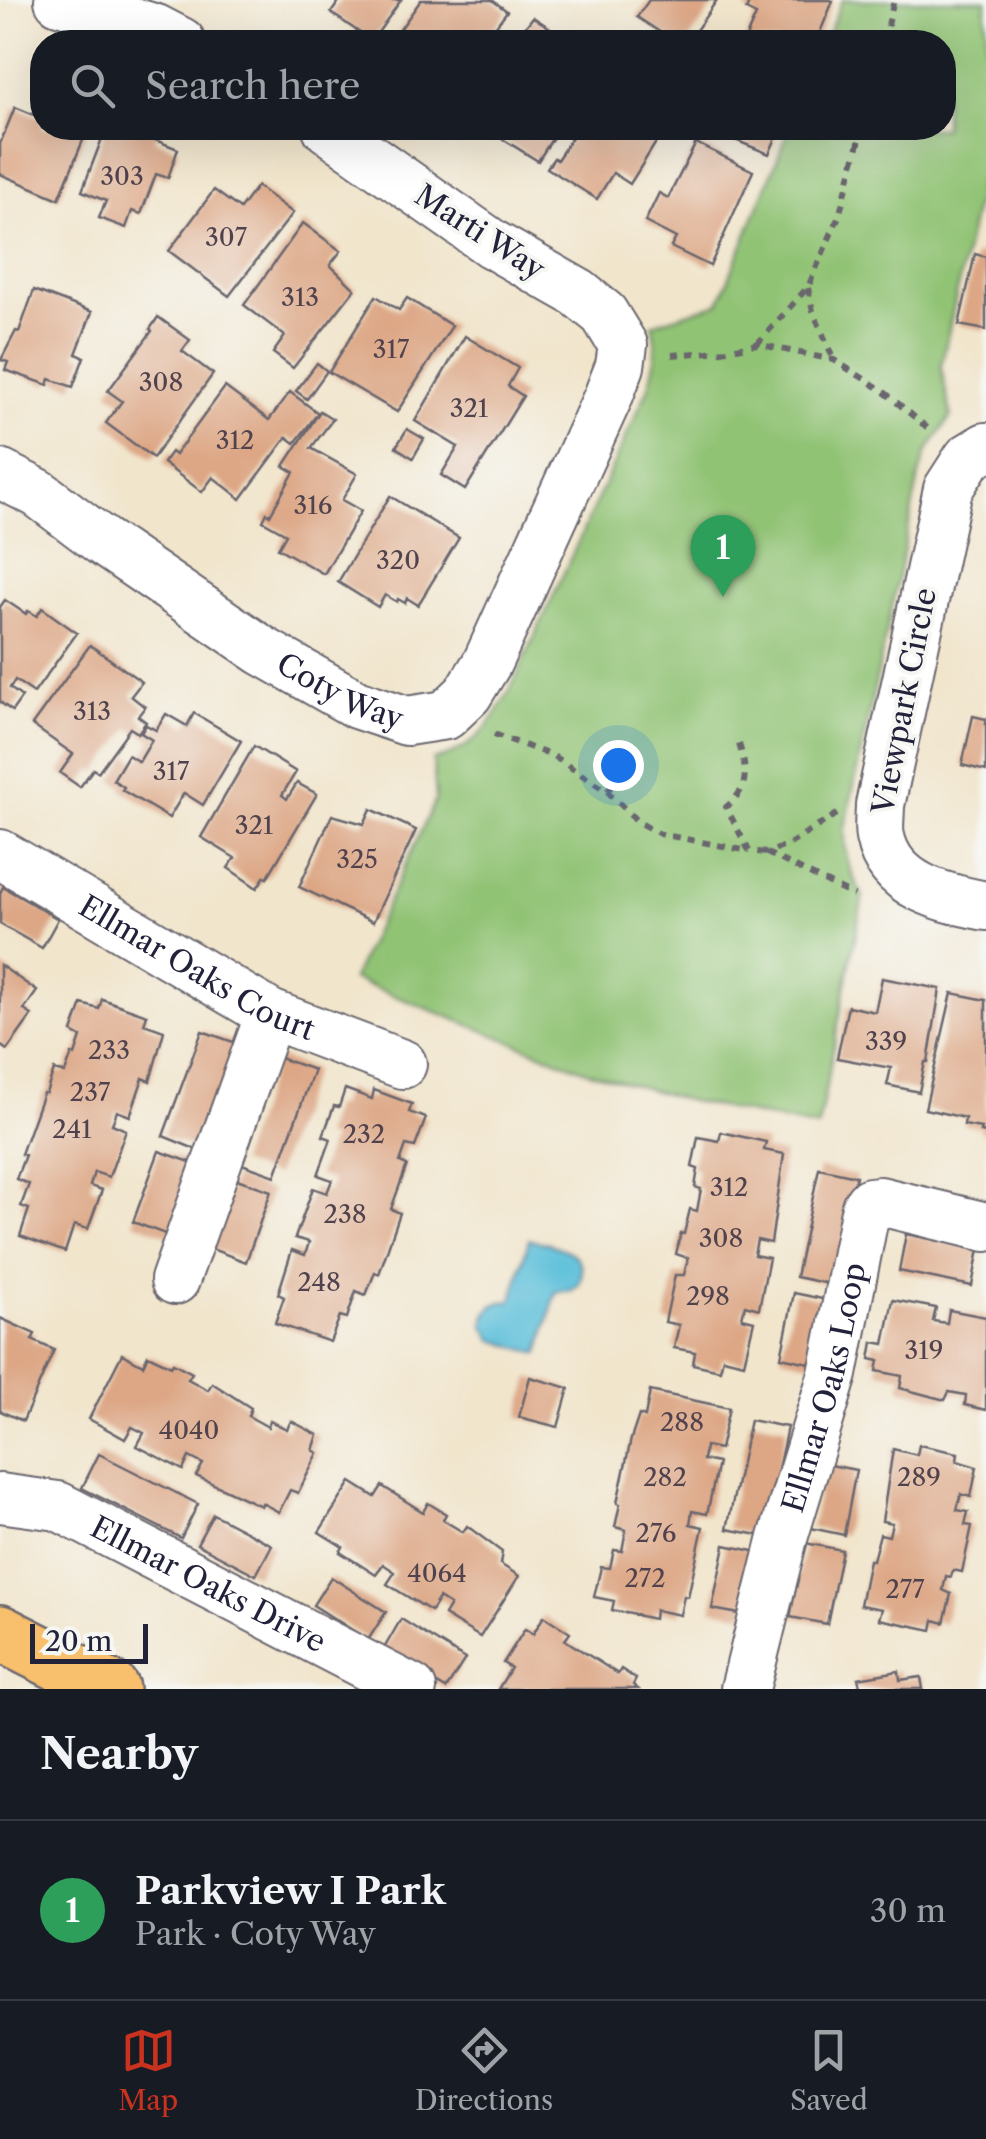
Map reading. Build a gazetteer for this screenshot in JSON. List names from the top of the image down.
{
  "streets": {
    "street": [
      "Marti Way",
      "Coty Way",
      "Viewpark Circle",
      "Ellmar Oaks Court",
      "Ellmar Oaks Loop",
      "Ellmar Oaks Drive"
    ]
  },
  "crossings": [
    ["Marti Way", "Coty Way"]
  ],
  "house_numbers": [
    "303",
    "307",
    "313",
    "317",
    "308",
    "321",
    "312",
    "316",
    "320",
    "313",
    "317",
    "321",
    "325",
    "339",
    "233",
    "237",
    "241",
    "232",
    "312",
    "238",
    "308",
    "248",
    "298",
    "319",
    "288",
    "4040",
    "282",
    "289",
    "276",
    "4064",
    "272",
    "277"
  ],
  "scale_bar": "20 m",
  "page": {
    "search": "Search here",
    "pins": "1",
    "scale": "20 m",
    "heading": "Nearby",
    "list": [
      {
        "mark": "1",
        "name": "Parkview I Park",
        "note": "Park · Coty Way",
        "value": "30 m"
      }
    ],
    "nav": ["Map", "Directions", "Saved"]
  }
}
